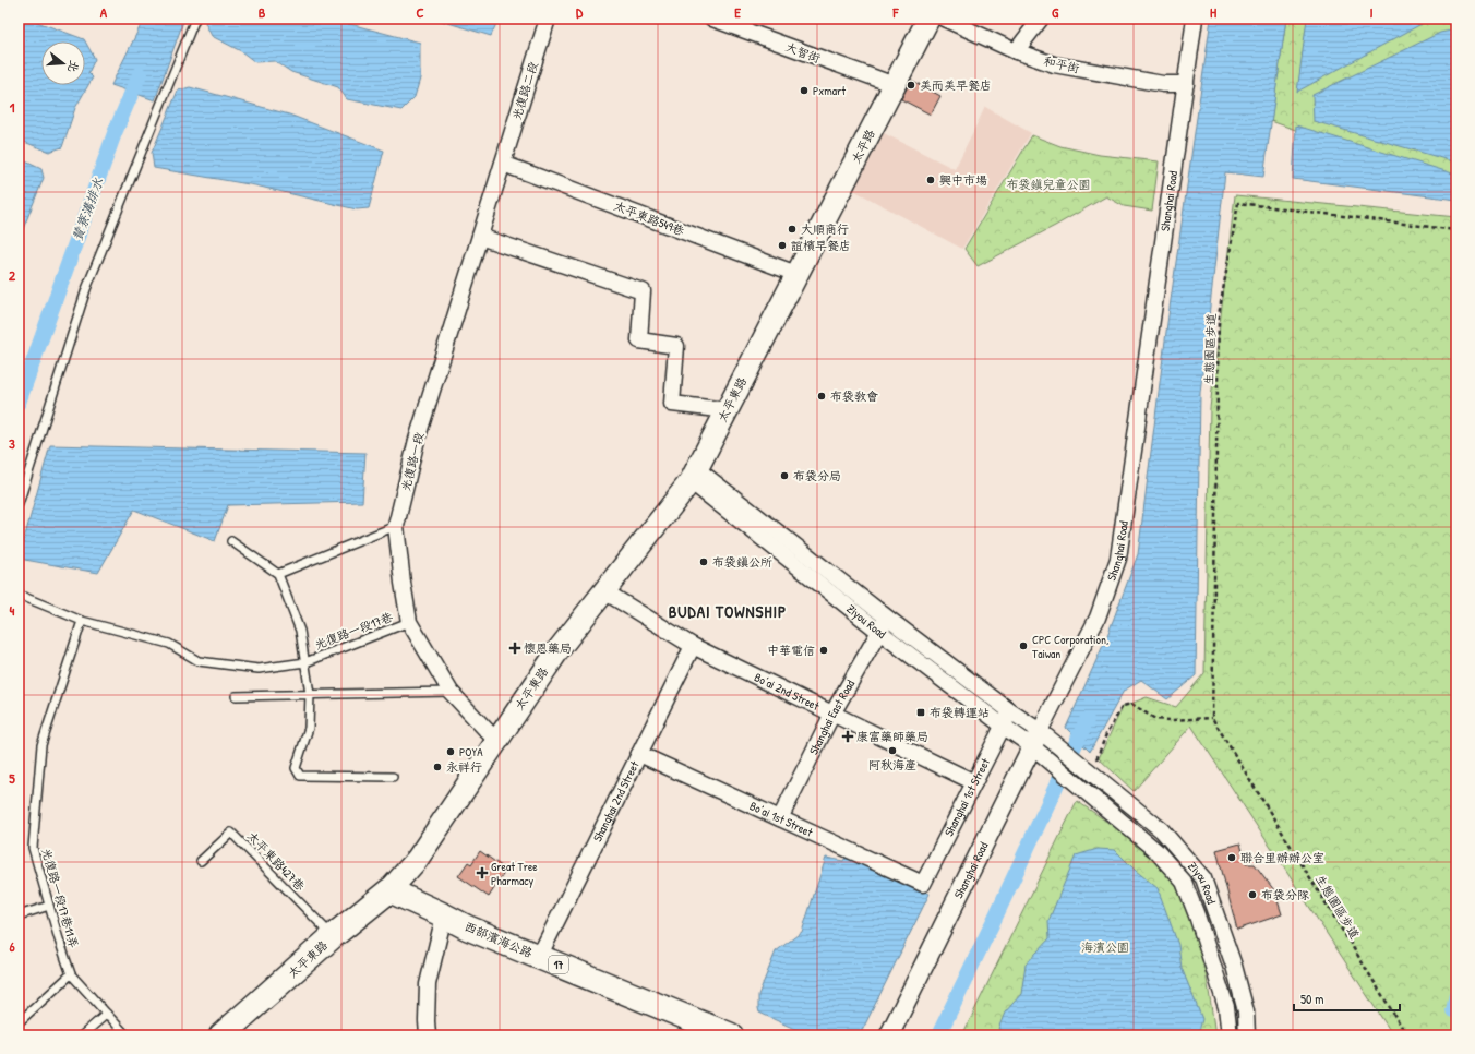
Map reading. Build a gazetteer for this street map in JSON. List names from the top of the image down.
{
  "streets": {
    "main road": [
      "太平路",
      "太平東路",
      "西部濱海公路",
      "17"
    ],
    "street": [
      "大智街",
      "和平街",
      "光復路二段",
      "Shanghai Road",
      "太平東路549巷",
      "光復路一段",
      "Ziyou Road",
      "Bo’ai 2nd Street",
      "Shanghai East Road",
      "Shanghai 1st Street",
      "Shanghai 2nd Street",
      "Bo’ai 1st Street"
    ],
    "lane": ["光復路一段17巷", "太平東路427巷", "光復路一段17巷11弄"],
    "path": ["生態園區步道"]
  },
  "crossings": [
    ["大智街", "太平路"],
    ["和平街", "Shanghai Road"],
    ["光復路二段", "太平東路549巷"],
    ["光復路二段", "光復路一段"],
    ["太平路", "太平東路549巷"],
    ["太平路", "太平東路"],
    ["Shanghai Road", "Ziyou Road"],
    ["太平東路549巷", "太平東路"],
    ["太平東路549巷", "光復路一段"],
    ["太平東路", "光復路一段"],
    ["太平東路", "Ziyou Road"],
    ["太平東路", "Bo’ai 2nd Street"],
    ["太平東路", "太平東路427巷"],
    ["太平東路", "西部濱海公路"],
    ["光復路一段", "光復路一段17巷"],
    ["Ziyou Road", "Shanghai East Road"],
    ["Ziyou Road", "Shanghai 1st Street"],
    ["光復路一段17巷", "光復路一段17巷11弄"],
    ["Bo’ai 2nd Street", "Shanghai East Road"],
    ["Bo’ai 2nd Street", "Shanghai 1st Street"],
    ["Bo’ai 2nd Street", "Shanghai 2nd Street"],
    ["Shanghai East Road", "Bo’ai 1st Street"],
    ["Shanghai 1st Street", "Bo’ai 1st Street"],
    ["Shanghai 2nd Street", "Bo’ai 1st Street"],
    ["Shanghai 2nd Street", "西部濱海公路"]
  ],
  "districts": ["BUDAI TOWNSHIP"],
  "water": ["贊寮溝排水"],
  "parks": ["布袋鎮兒童公園", "海濱公園"],
  "places": {
    "other": [
      "美而美早餐店",
      "Pxmart",
      "興中市場",
      "大順商行",
      "誼檳早餐店",
      "布袋教會",
      "布袋分局",
      "布袋鎮公所",
      "CPC Corporation, Taiwan",
      "中華電信",
      "阿秋海產",
      "POYA",
      "永祥行",
      "聯合里辦辦公室",
      "布袋分隊"
    ],
    "health": ["懷恩藥局", "康富藥師藥局", "Great Tree Pharmacy"],
    "transit": ["布袋轉運站"]
  },
  "scale_bar": "50 m",
  "north": "right",
  "grid": {
    "columns": [
      "A",
      "B",
      "C",
      "D",
      "E",
      "F",
      "G",
      "H",
      "I"
    ],
    "rows": [
      "1",
      "2",
      "3",
      "4",
      "5",
      "6"
    ]
  }
}
